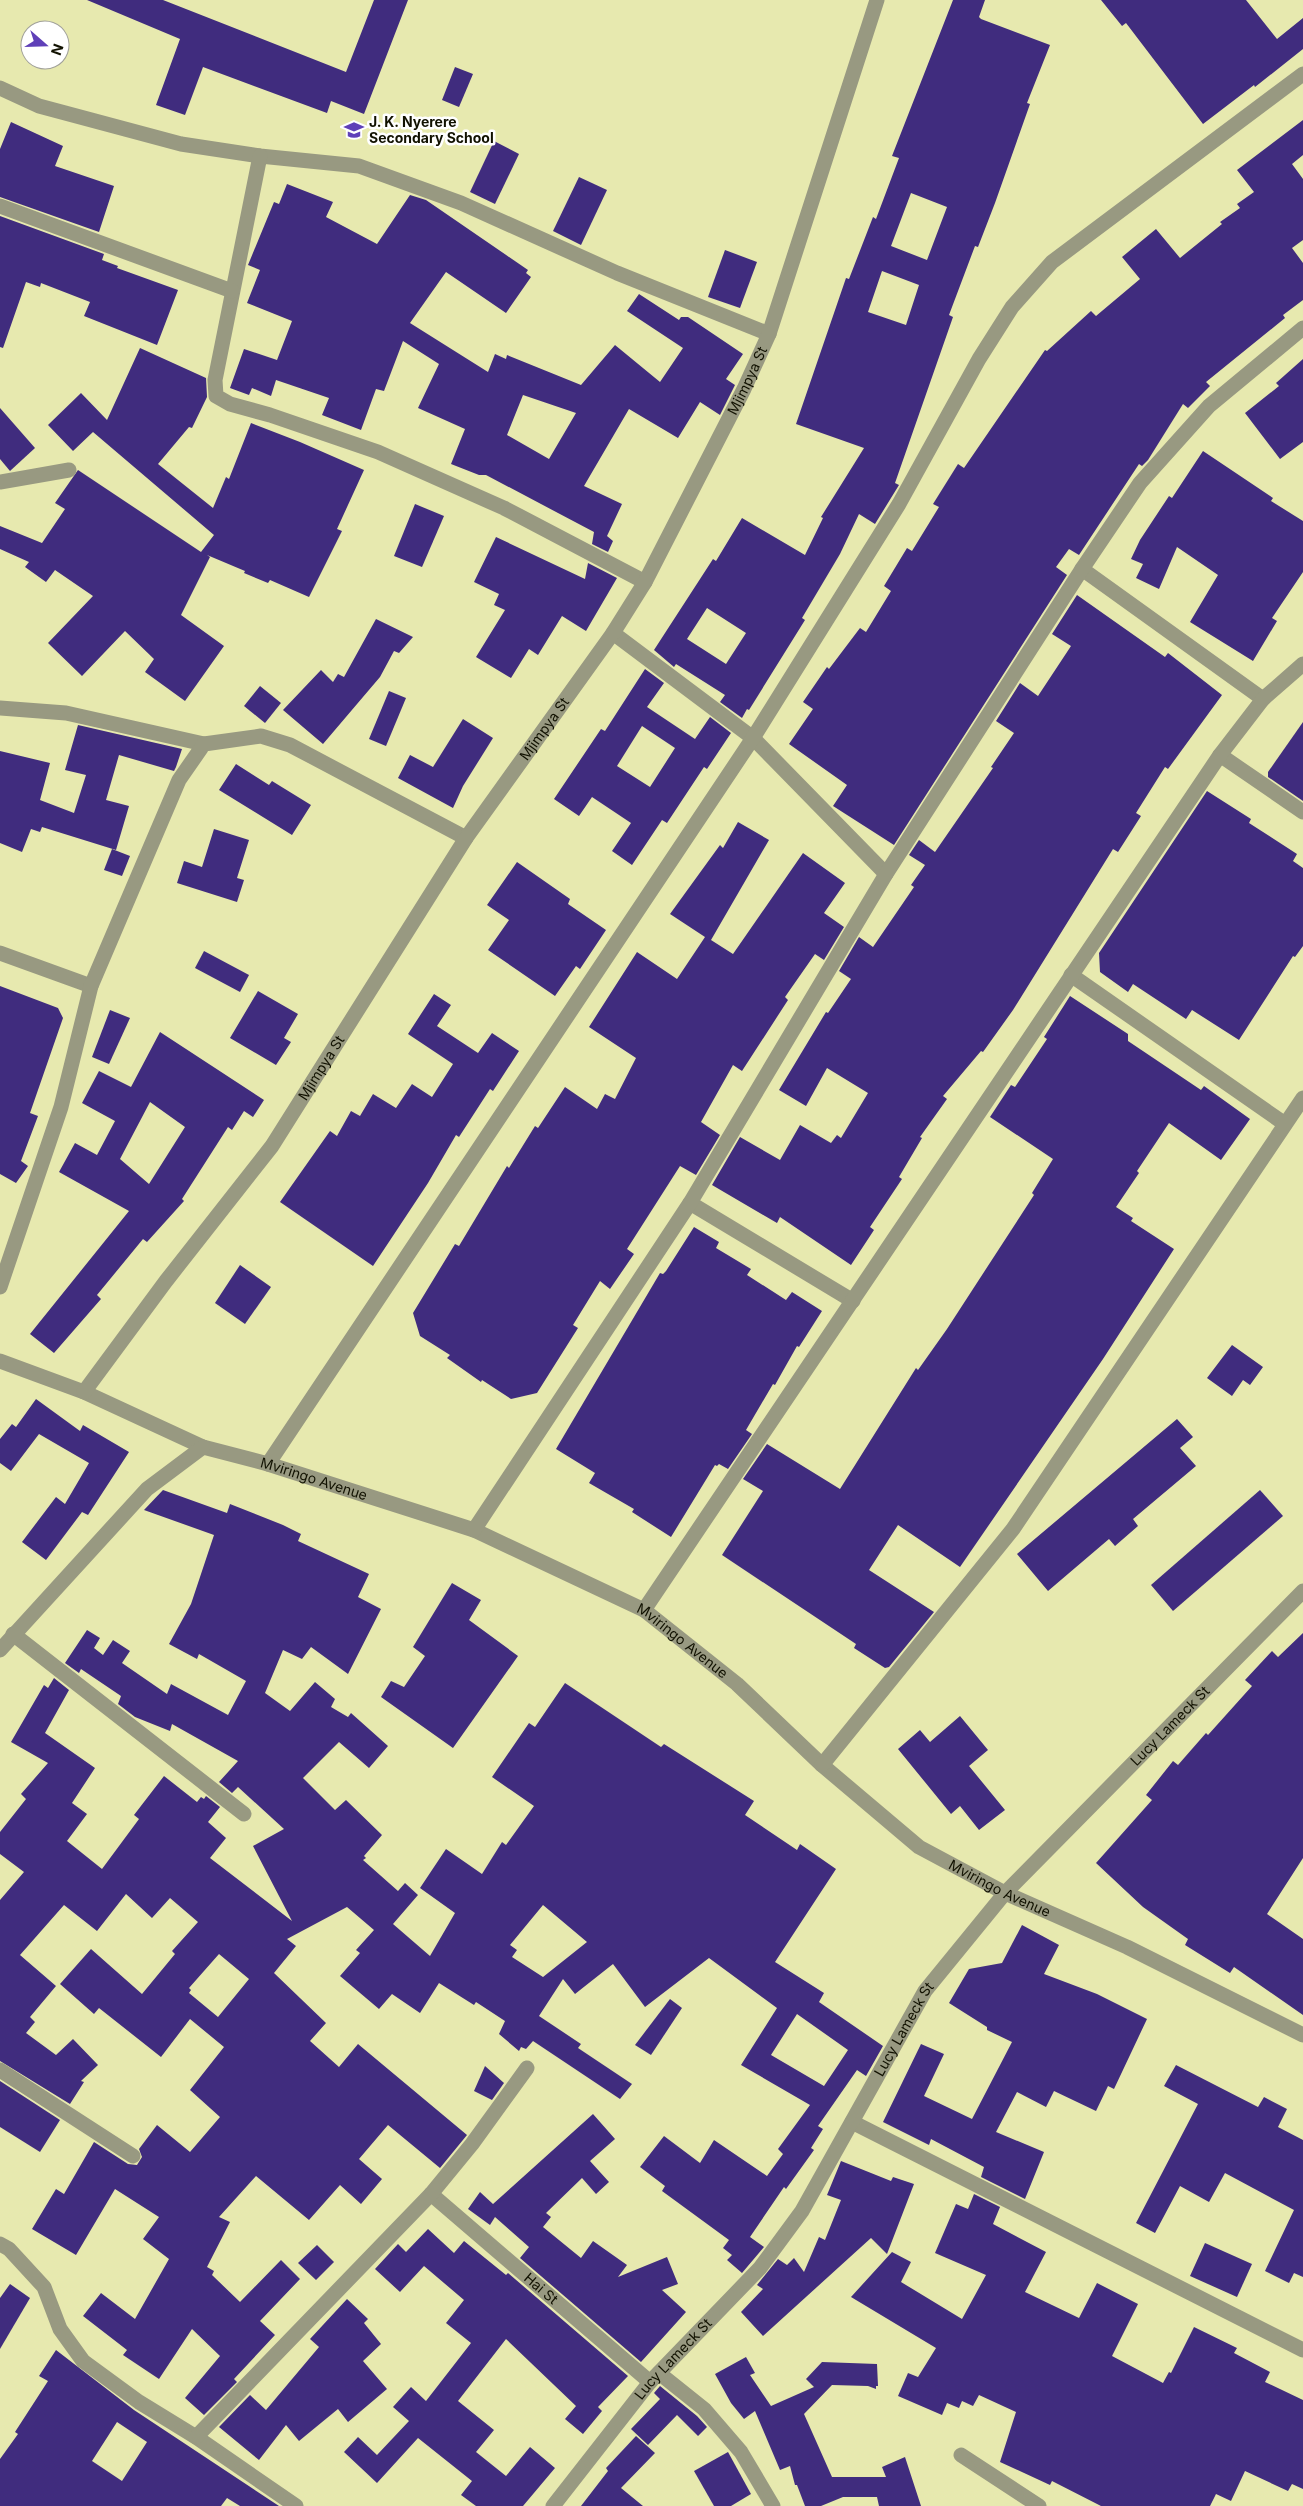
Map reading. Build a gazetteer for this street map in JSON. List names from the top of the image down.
{
  "streets": {
    "street": [
      "Mjimpya St",
      "Mviringo Avenue",
      "Lucy Lameck St",
      "Hai St"
    ]
  },
  "crossings": [
    ["Mjimpya St", "Mviringo Avenue"],
    ["Mviringo Avenue", "Lucy Lameck St"],
    ["Lucy Lameck St", "Hai St"]
  ],
  "places": {
    "school or university": ["J. K. Nyerere Secondary School"]
  },
  "north": "right"
}
